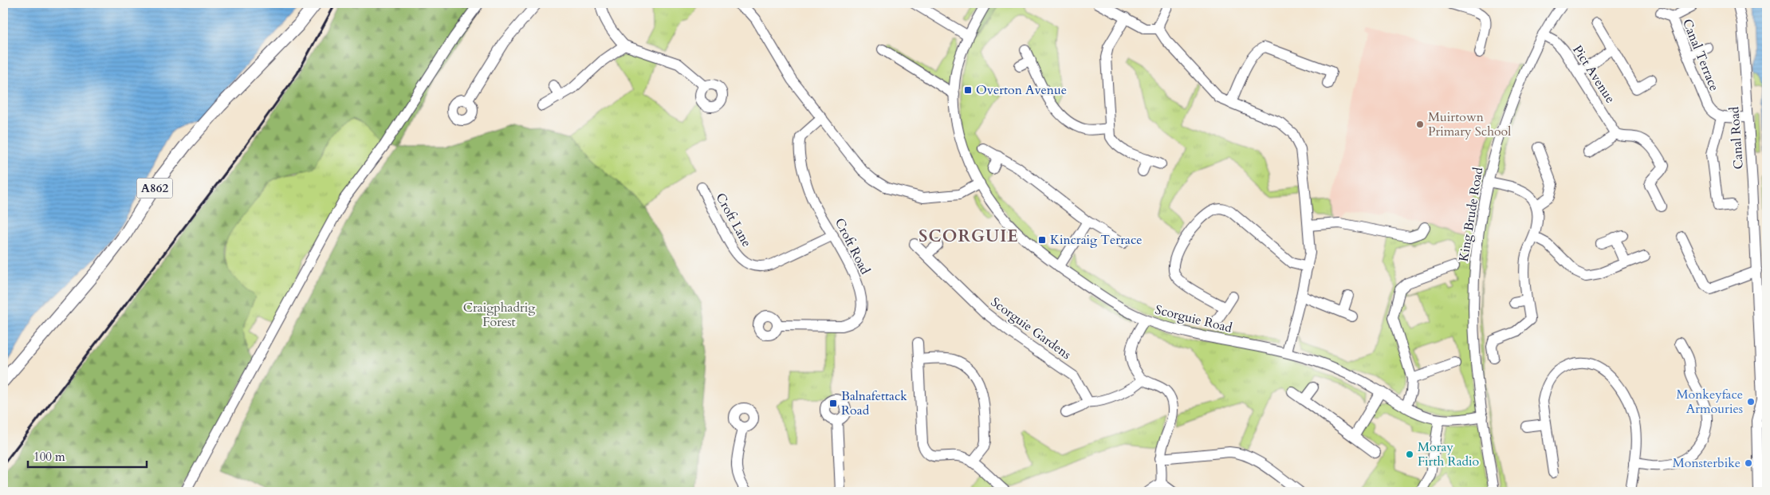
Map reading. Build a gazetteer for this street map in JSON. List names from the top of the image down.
{
  "streets": {
    "main road": ["A862"],
    "street": [
      "Canal Terrace",
      "Pict Avenue",
      "Canal Road",
      "King Brude Road",
      "Croft Lane",
      "Croft Road",
      "Scorguie Road",
      "Scorguie Gardens"
    ]
  },
  "crossings": [
    ["Pict Avenue", "King Brude Road"],
    ["King Brude Road", "Scorguie Road"],
    ["Croft Lane", "Croft Road"]
  ],
  "districts": ["SCORGUIE"],
  "parks": ["Craigphadrig Forest"],
  "places": {
    "transit": ["Overton Avenue", "Kincraig Terrace", "Balnafettack Road"],
    "other": [
      "Muirtown Primary School",
      "Monkeyface Armouries",
      "Moray Firth Radio",
      "Monsterbike"
    ]
  },
  "scale_bar": "100 m"
}
